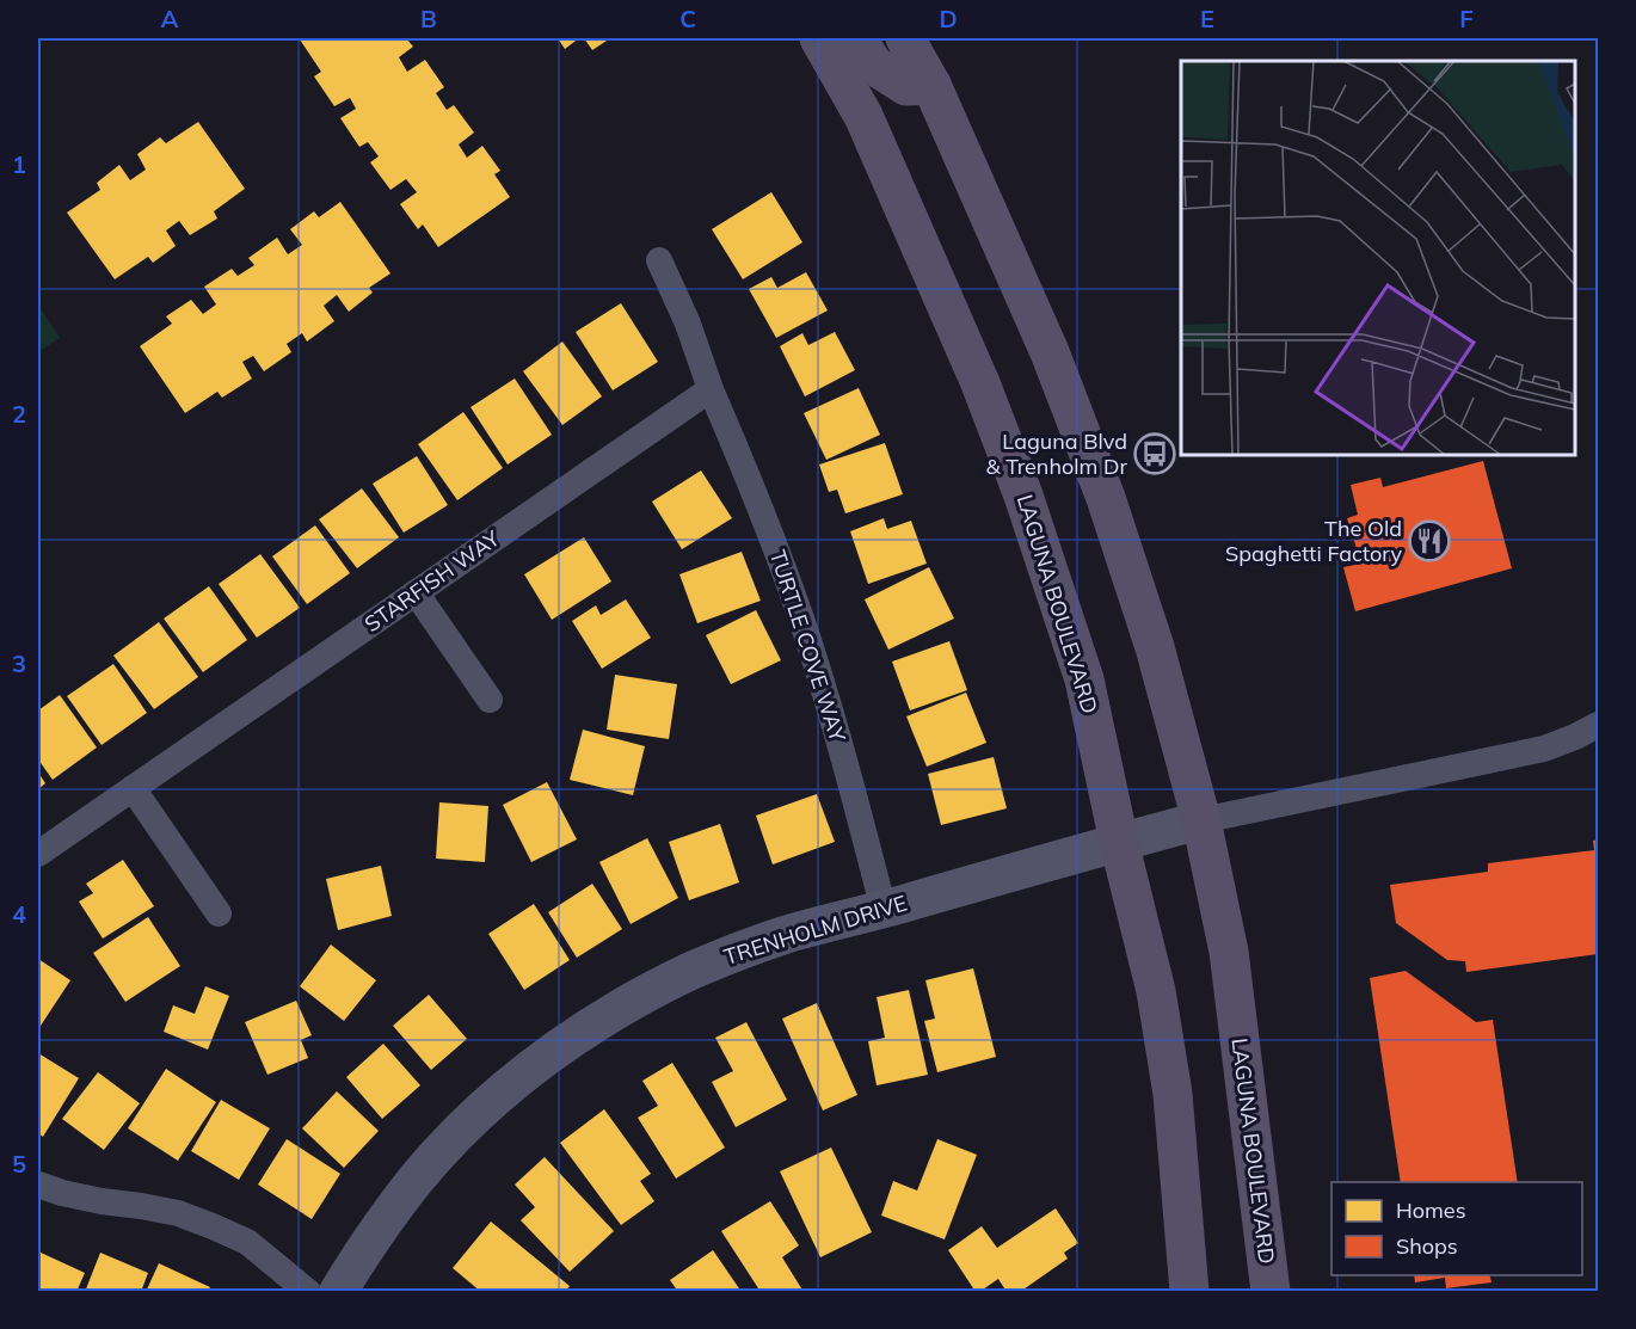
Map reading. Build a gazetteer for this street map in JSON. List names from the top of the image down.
{
  "streets": {
    "main road": ["LAGUNA BOULEVARD"],
    "street": ["STARFISH WAY", "TURTLE COVE WAY", "TRENHOLM DRIVE"]
  },
  "crossings": [
    ["STARFISH WAY", "TURTLE COVE WAY"],
    ["LAGUNA BOULEVARD", "TRENHOLM DRIVE"],
    ["TURTLE COVE WAY", "TRENHOLM DRIVE"]
  ],
  "places": {
    "bus stop": ["Laguna Blvd & Trenholm Dr"],
    "restaurant": ["The Old Spaghetti Factory"]
  },
  "legend": ["Homes", "Shops"],
  "grid": {
    "columns": [
      "A",
      "B",
      "C",
      "D",
      "E",
      "F"
    ],
    "rows": [
      "1",
      "2",
      "3",
      "4",
      "5"
    ]
  }
}
